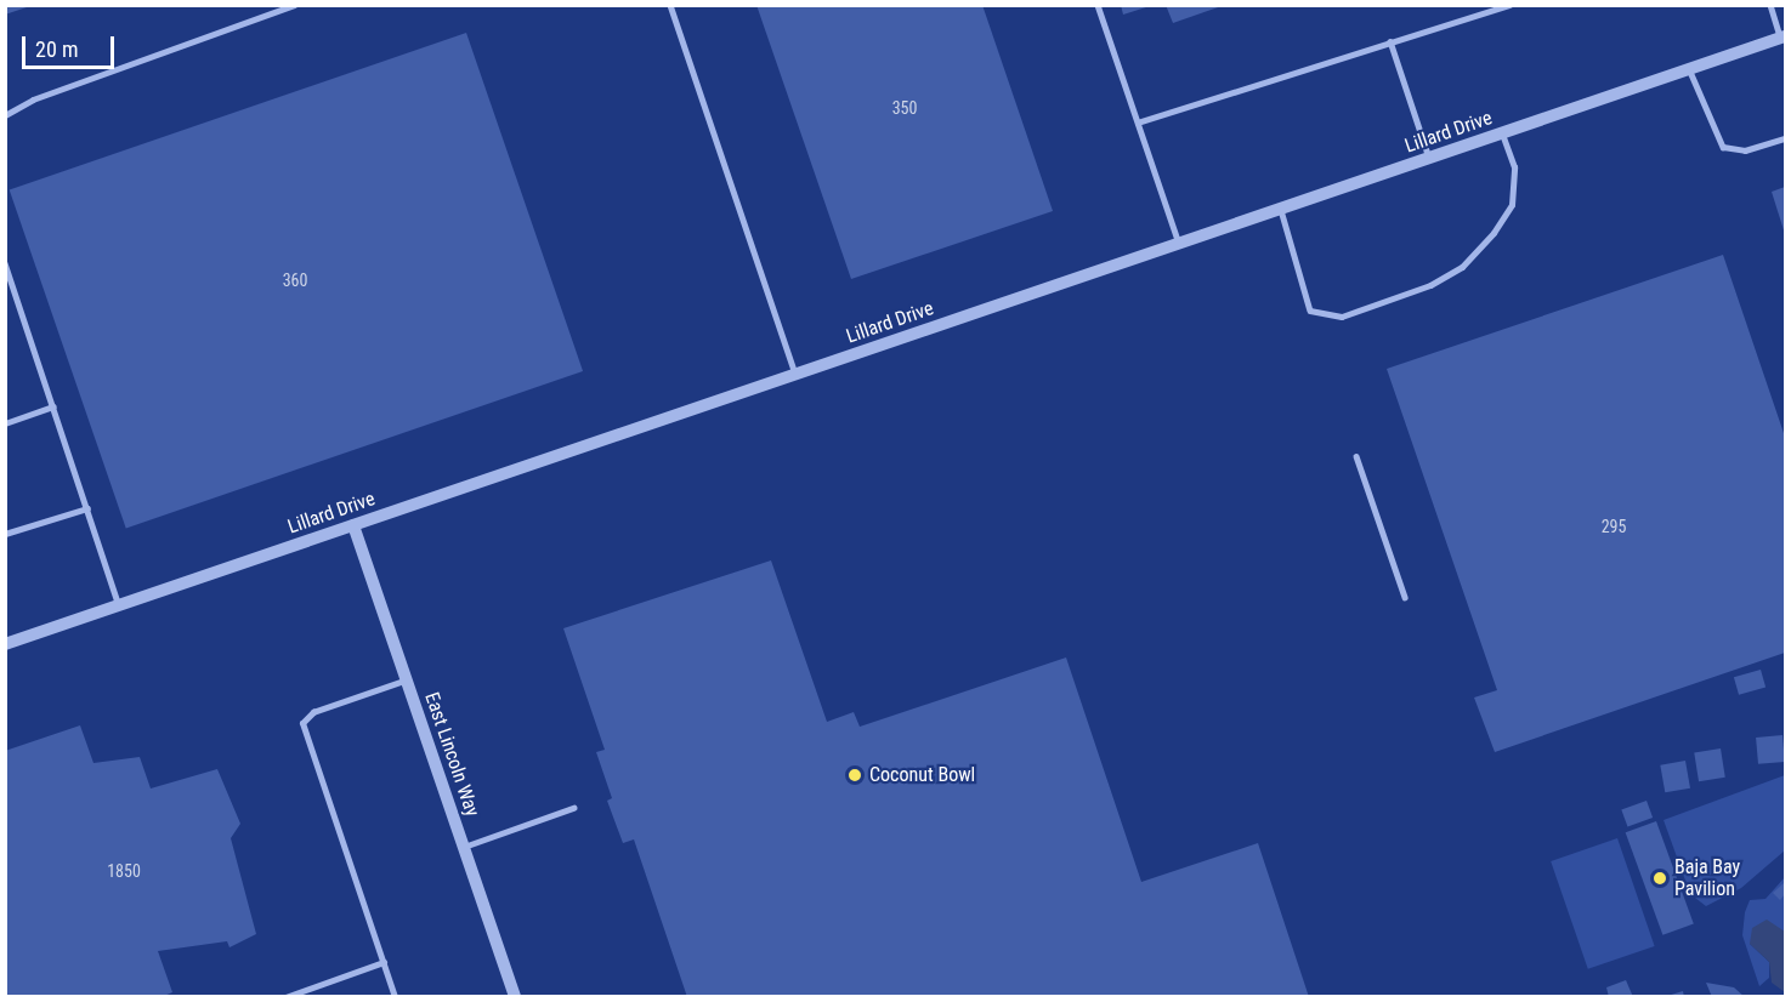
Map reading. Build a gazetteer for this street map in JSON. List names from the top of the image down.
{
  "streets": {
    "street": ["Lillard Drive", "East Lincoln Way"]
  },
  "crossings": [
    ["Lillard Drive", "East Lincoln Way"]
  ],
  "places": ["Coconut Bowl", "Baja Bay Pavilion"],
  "house_numbers": [
    "350",
    "360",
    "295",
    "1850"
  ],
  "scale_bar": "20 m"
}
